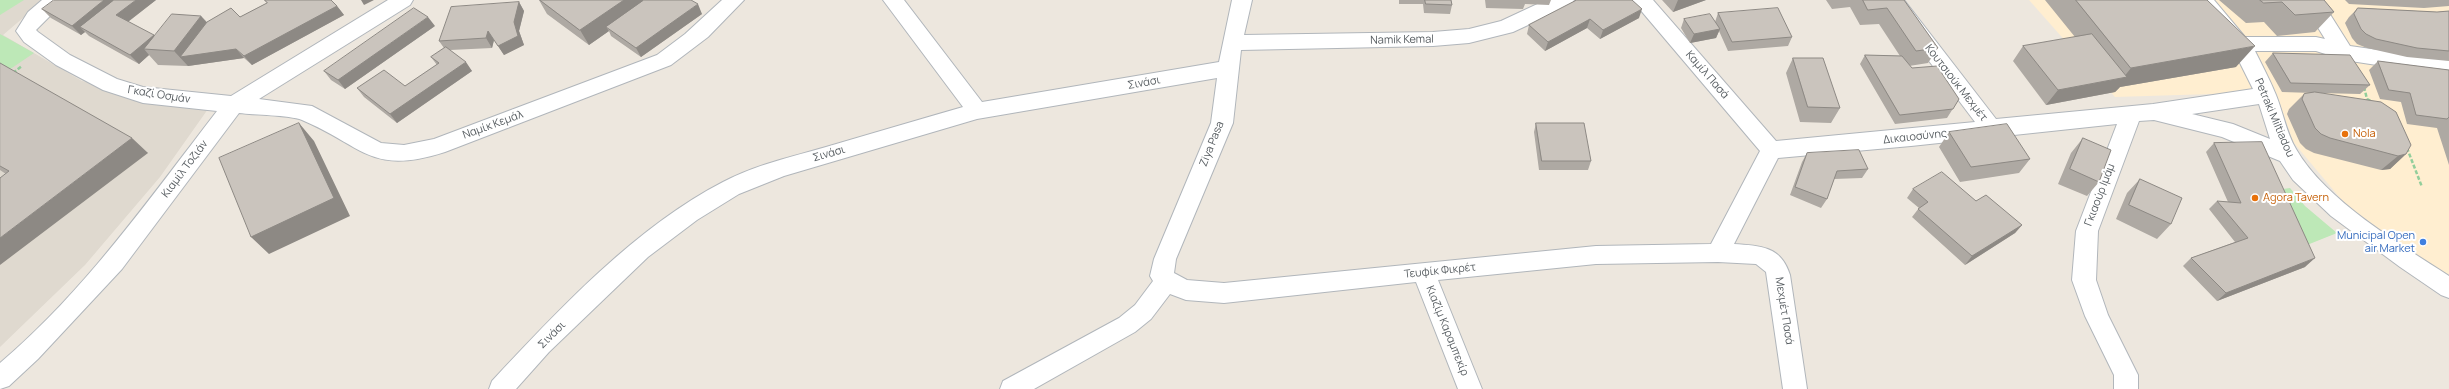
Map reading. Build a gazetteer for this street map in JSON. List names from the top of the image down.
{
  "streets": {
    "street": [
      "Namik Kemal",
      "Καμίλ Πασά",
      "Σινάσι",
      "Κουτσιούκ Μεχμέτ",
      "Γκαζί Οσμάν",
      "Petraki Miltiadou",
      "Ναμίκ Κεμάλ",
      "Δικαιοσύνης",
      "Ziya Pasa",
      "Κιαμίλ Τοζιάν",
      "Γκιαούρ Ιμάμ",
      "Τευφίκ Φικρέτ",
      "Μεχμέτ Πασά",
      "Κιαζίμ Καραμπεκίρ"
    ]
  },
  "crossings": [
    ["Namik Kemal", "Ziya Pasa"],
    ["Καμίλ Πασά", "Δικαιοσύνης"],
    ["Σινάσι", "Ziya Pasa"],
    ["Κουτσιούκ Μεχμέτ", "Δικαιοσύνης"],
    ["Γκαζί Οσμάν", "Ναμίκ Κεμάλ"],
    ["Γκαζί Οσμάν", "Κιαμίλ Τοζιάν"],
    ["Petraki Miltiadou", "Δικαιοσύνης"],
    ["Ναμίκ Κεμάλ", "Κιαμίλ Τοζιάν"],
    ["Δικαιοσύνης", "Γκιαούρ Ιμάμ"],
    ["Ziya Pasa", "Τευφίκ Φικρέτ"],
    ["Τευφίκ Φικρέτ", "Μεχμέτ Πασά"],
    ["Τευφίκ Φικρέτ", "Κιαζίμ Καραμπεκίρ"]
  ],
  "places": ["Nola", "Agora Tavern", "Municipal Open air Market"]
}
